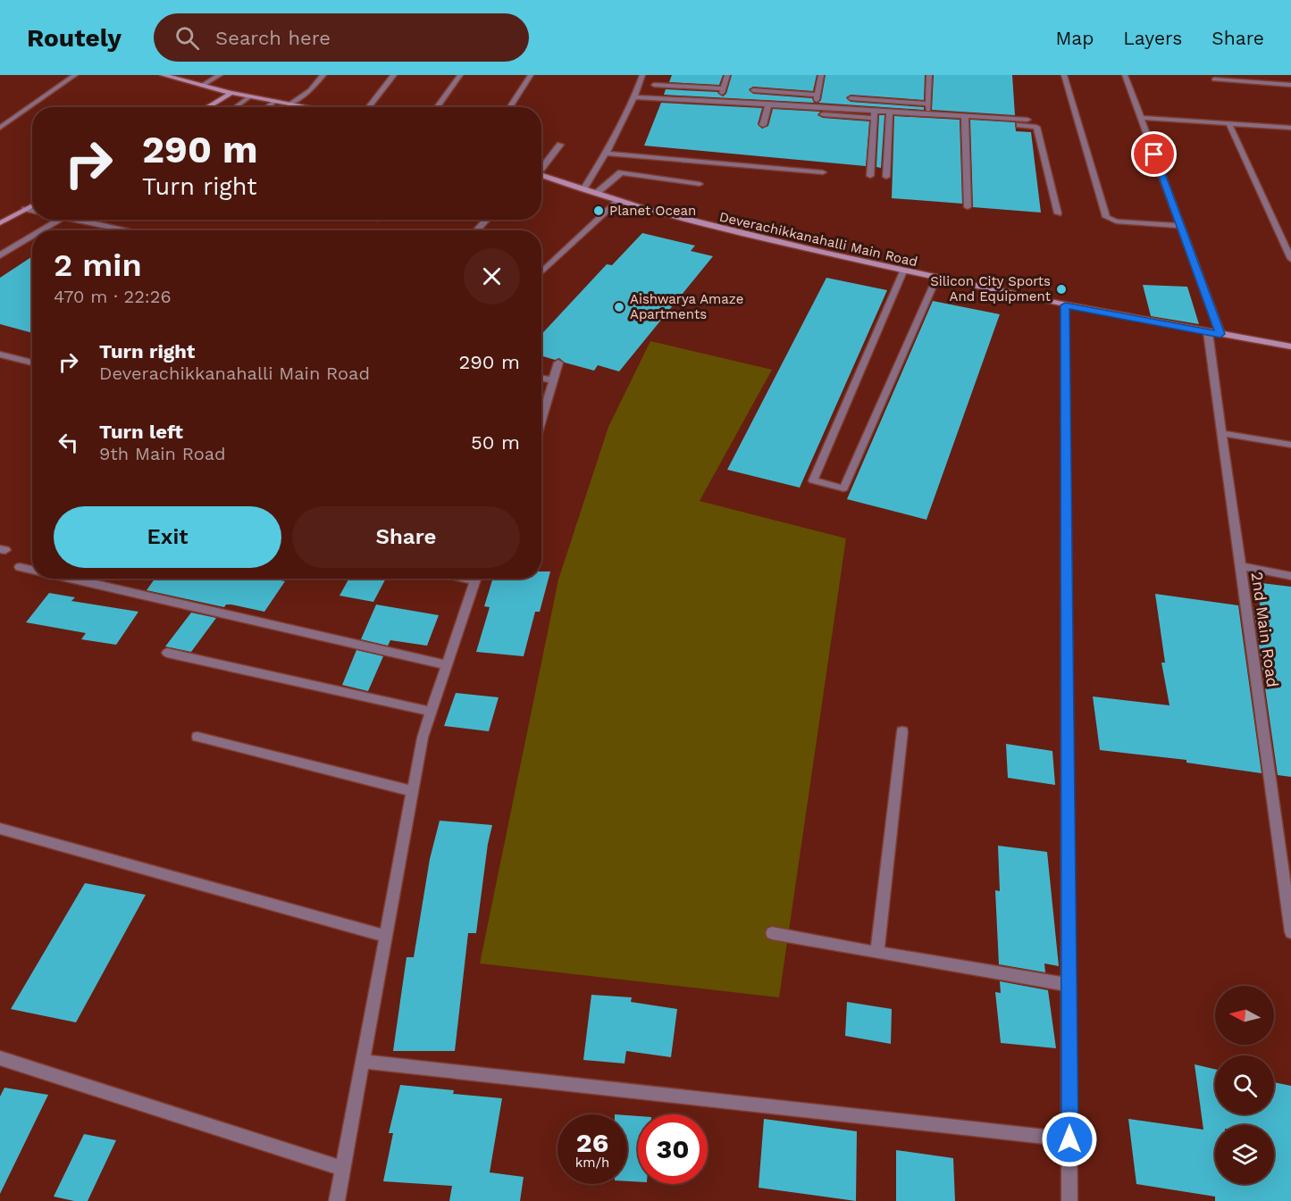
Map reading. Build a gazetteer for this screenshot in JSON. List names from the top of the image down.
{
  "streets": {
    "street": ["Deverachikkanahalli Main Road", "2nd Main Road"]
  },
  "crossings": [
    ["Deverachikkanahalli Main Road", "2nd Main Road"]
  ],
  "places": ["Planet Ocean", "Silicon City Sports And Equipment", "Aishwarya Amaze Apartments"],
  "north": "left",
  "page": {
    "header": "Routely",
    "search": "Search here",
    "nav": ["Map", "Layers", "Share"],
    "turn": ["290 m", "Turn right"],
    "heading": ["2 min", "470 m · 22:26"],
    "list": [
      {
        "name": "Turn right",
        "note": "Deverachikkanahalli Main Road",
        "value": "290 m"
      },
      {
        "name": "Turn left",
        "note": "9th Main Road",
        "value": "50 m"
      }
    ],
    "buttons": ["Exit", "Share"],
    "speed": "26 km/h",
    "limit": "30"
  }
}
